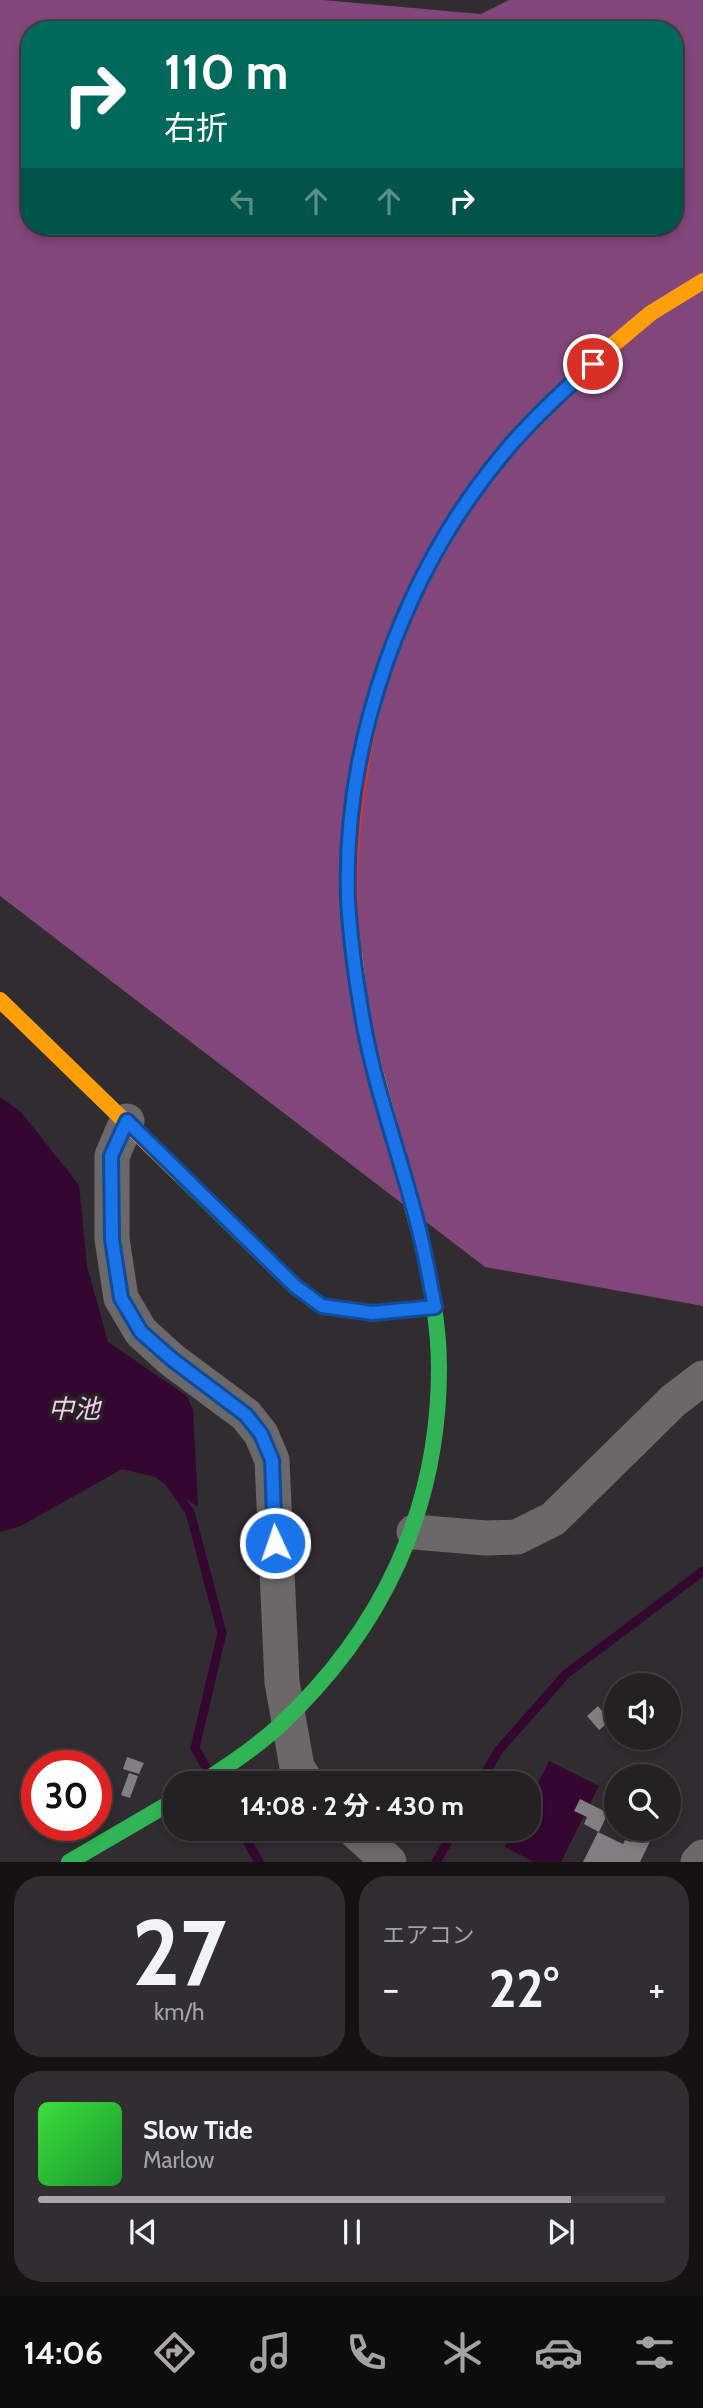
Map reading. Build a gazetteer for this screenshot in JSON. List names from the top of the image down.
{
  "water": ["中池"],
  "page": {
    "turn": ["110 m", "右折"],
    "limit": "30",
    "trip": "14:08 · 2 分 · 430 m",
    "tile": [
      ["27", "km/h"],
      "エアコン"
    ],
    "heat": ["−", "22°", "+"],
    "song": ["Slow Tide", "Marlow"],
    "tabs": "14:06"
  }
}
